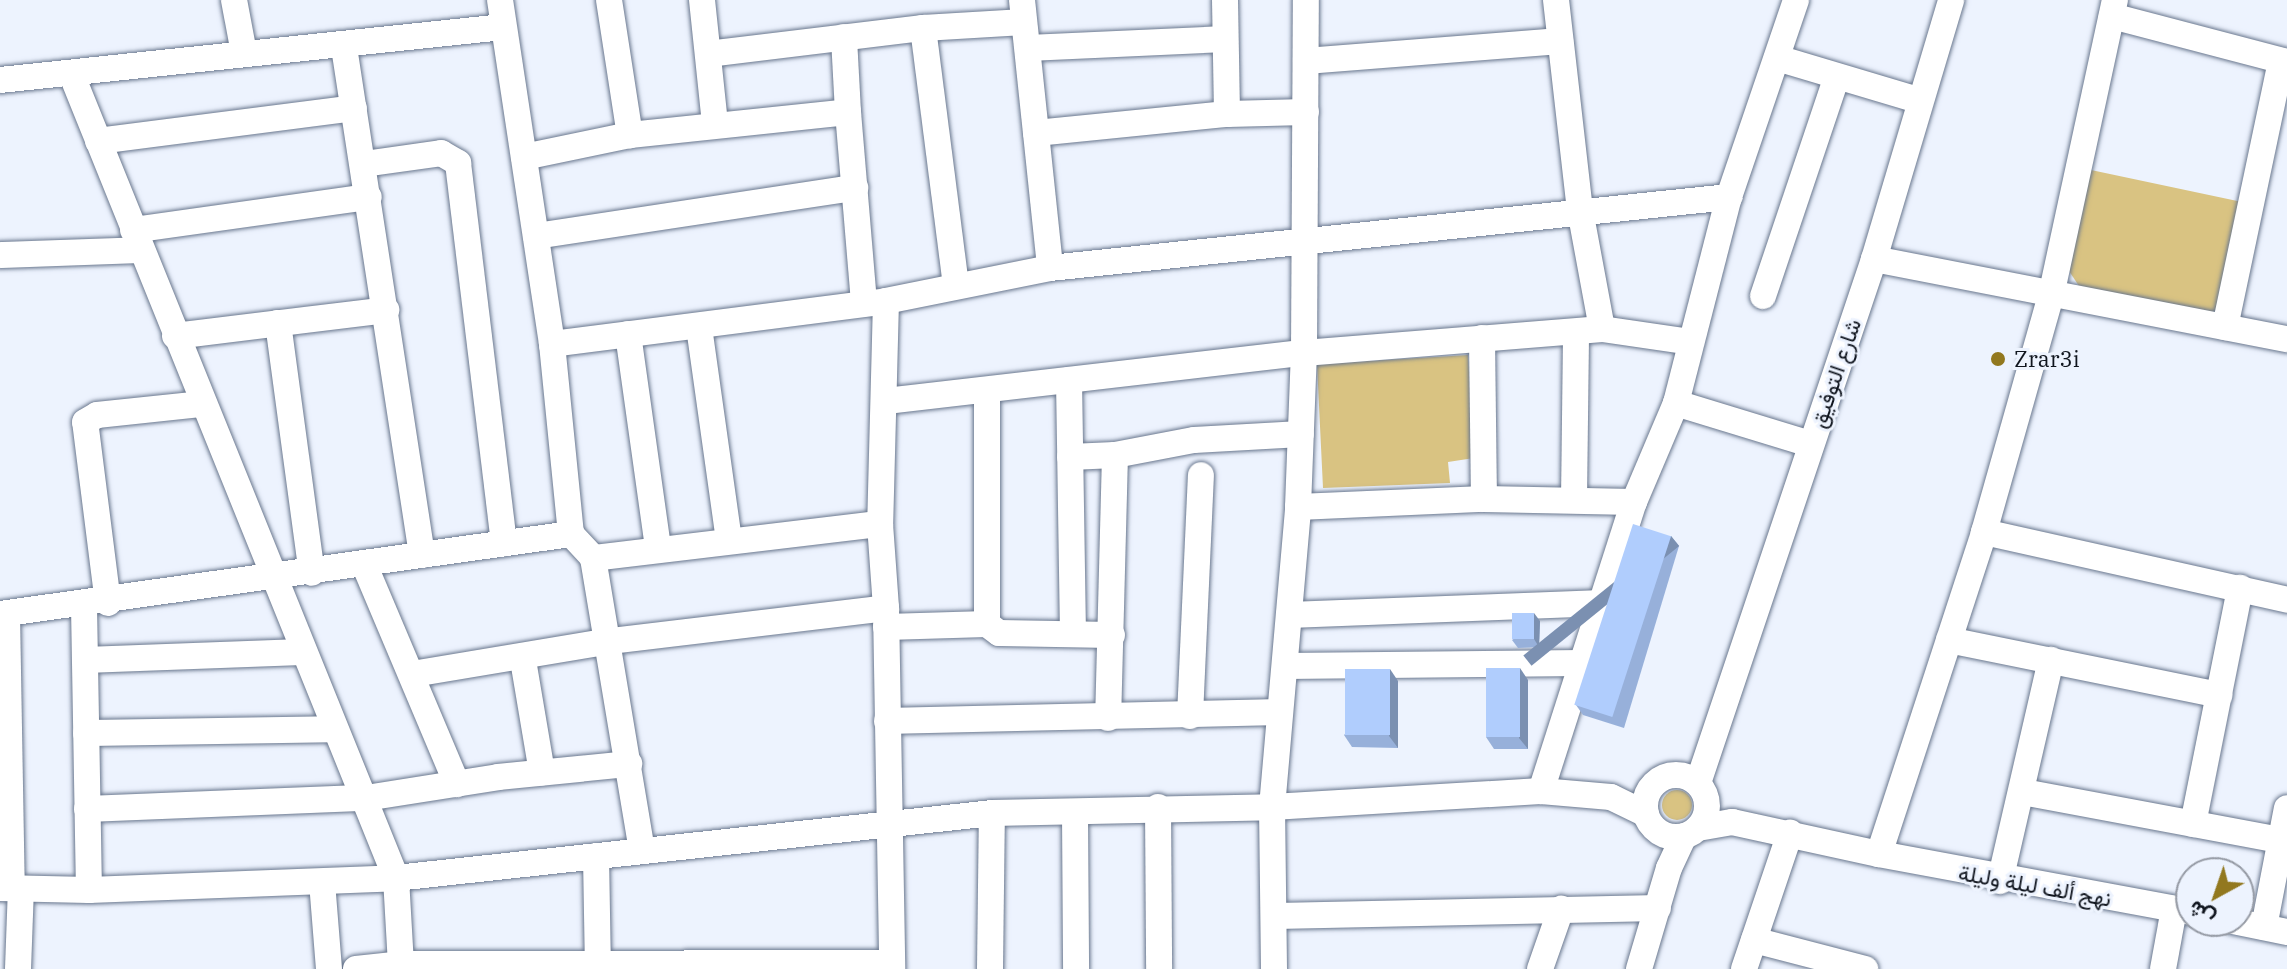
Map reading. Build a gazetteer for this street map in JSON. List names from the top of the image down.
{
  "streets": {
    "street": ["شارع التوفيق", "نهج ألف ليلة وليلة"]
  },
  "places": ["Zrar3i"],
  "north": "bottom left"
}
